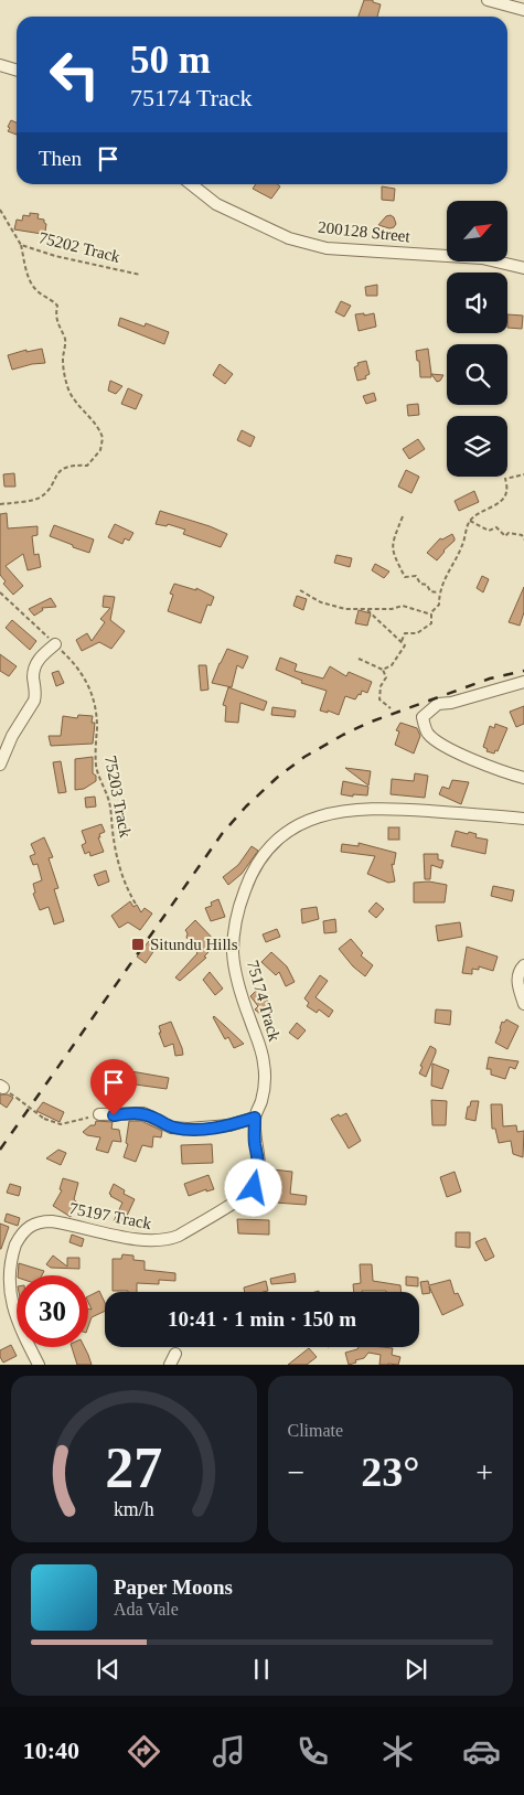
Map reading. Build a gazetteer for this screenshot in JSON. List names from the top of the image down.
{
  "streets": {
    "street": ["200128 Street", "75174 Track", "75197 Track"],
    "path": ["75202 Track", "75203 Track"]
  },
  "crossings": [
    ["75174 Track", "75197 Track"]
  ],
  "places": {
    "transit": ["Situndu Hills"]
  },
  "north": "top right",
  "page": {
    "turn": ["50 m", "75174 Track"],
    "then": "Then",
    "limit": "30",
    "trip": "10:41 · 1 min · 150 m",
    "tile": "Climate",
    "heat": ["−", "23°", "+"],
    "song": ["Paper Moons", "Ada Vale"],
    "tabs": "10:40",
    "gauge": ["27", "km/h"]
  }
}
